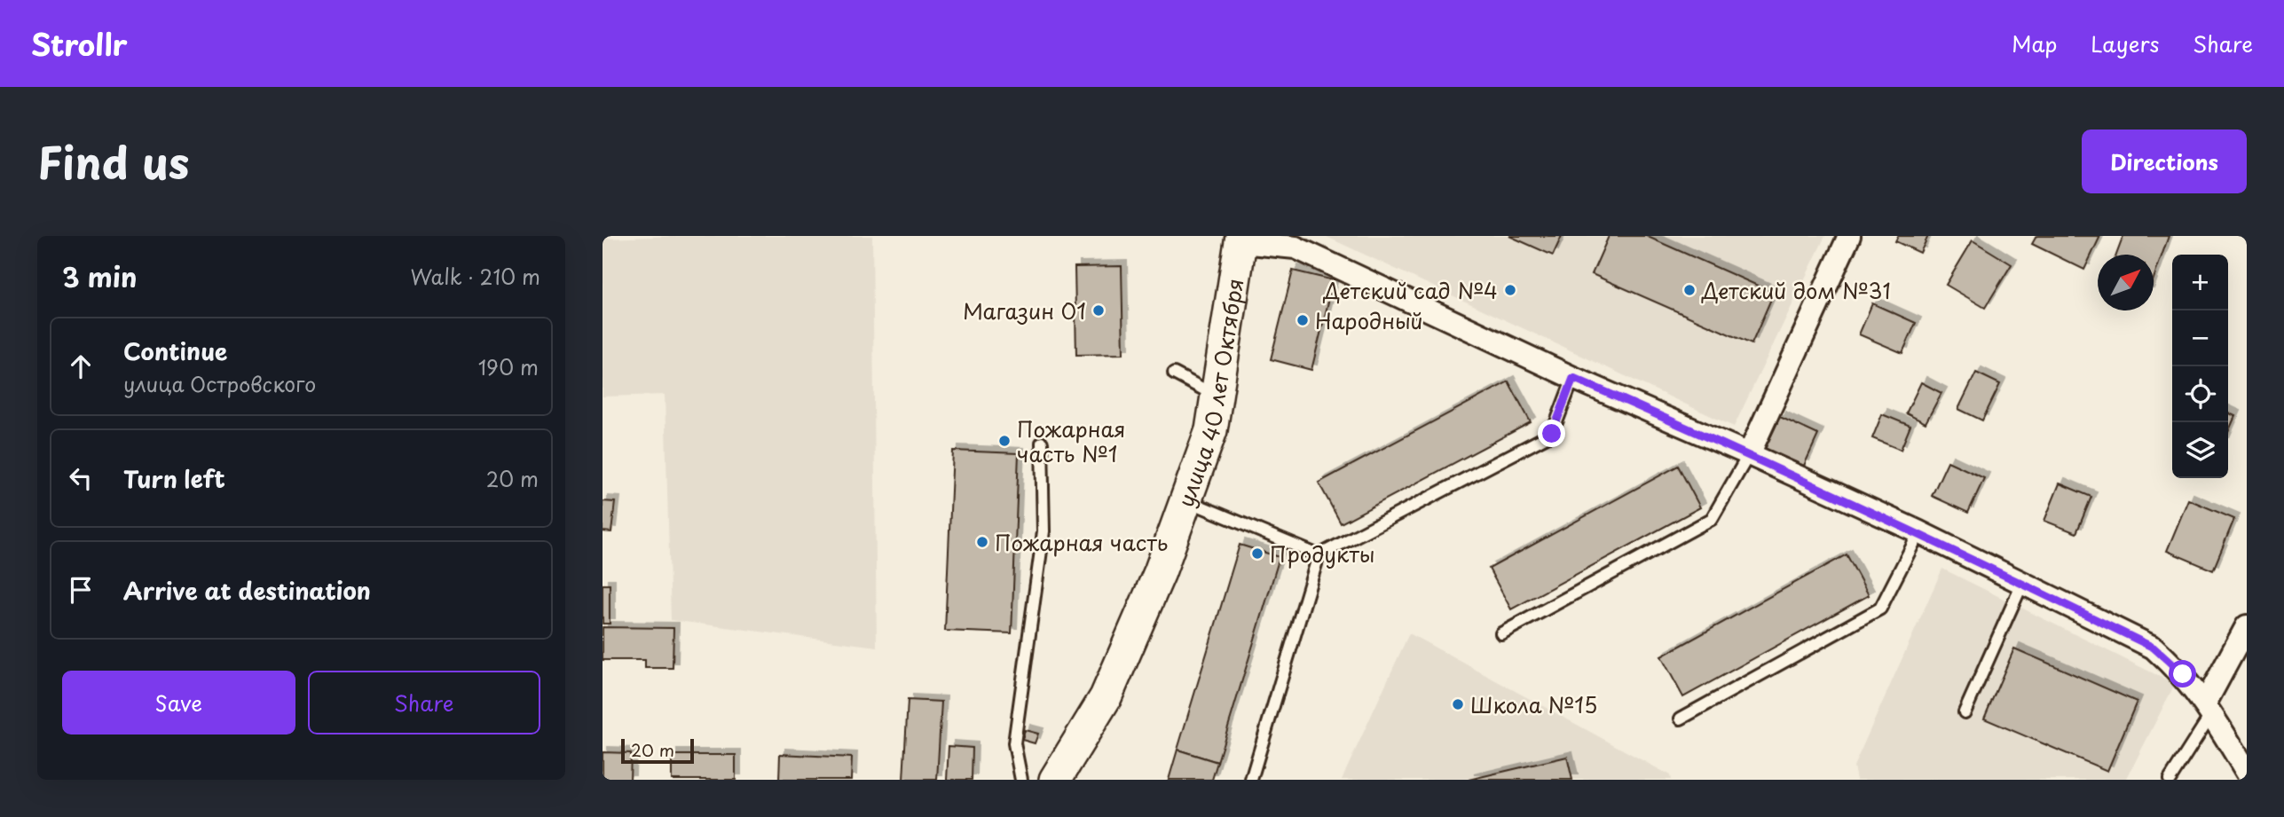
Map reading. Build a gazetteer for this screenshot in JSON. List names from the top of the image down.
{
  "streets": {
    "main road": ["улица 40 лет Октября"]
  },
  "places": [
    "Детский сад №4",
    "Детский дом №31",
    "Магазин 01",
    "Народный",
    "Пожарная часть №1",
    "Пожарная часть",
    "Продукты",
    "Школа №15"
  ],
  "scale_bar": "20 m",
  "north": "top right",
  "page": {
    "header": "Strollr",
    "nav": ["Map", "Layers", "Share"],
    "title": "Find us",
    "buttons": [
      "Directions",
      ["Save", "Share"]
    ],
    "heading": ["3 min", "Walk · 210 m"],
    "map_buttons": ["+", "−"],
    "list": [
      ["Continue", "улица Островского", "190 m"],
      ["Turn left", "20 m"],
      "Arrive at destination"
    ],
    "scale": "20 m"
  }
}
